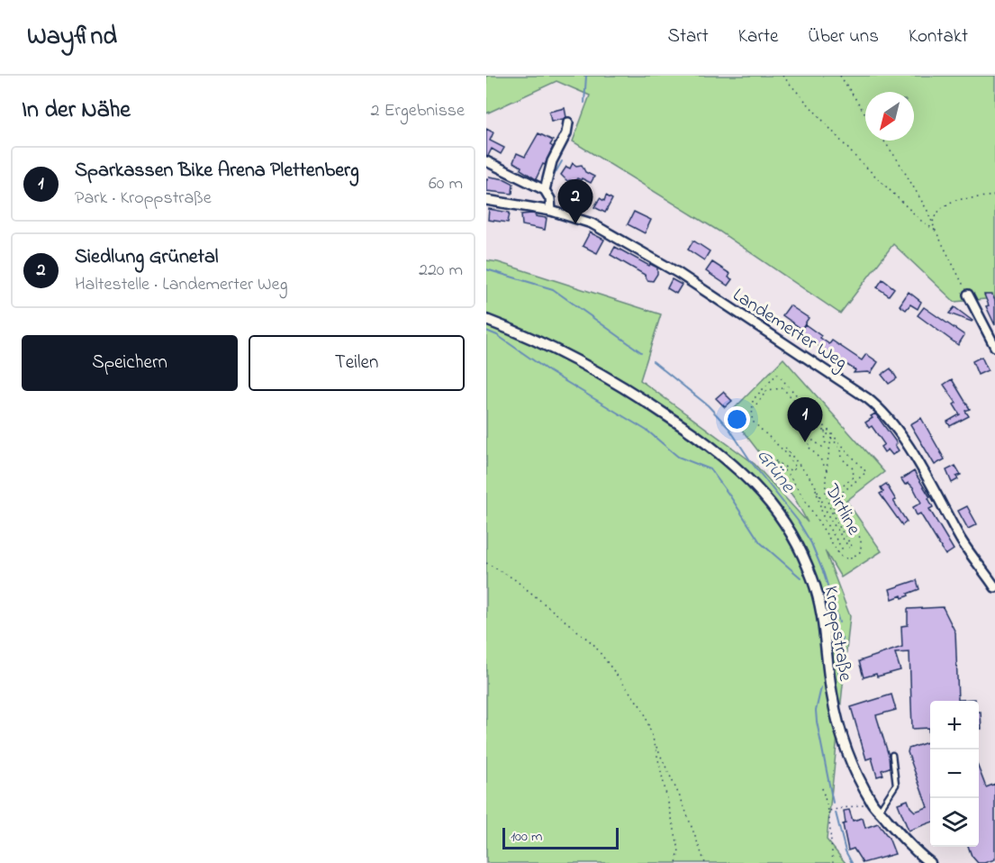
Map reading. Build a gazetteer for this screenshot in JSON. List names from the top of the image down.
{
  "streets": {
    "street": ["Landemerter Weg", "Kroppstraße"],
    "path": ["Dirtline"]
  },
  "water": ["Grüne"],
  "scale_bar": "100 m",
  "north": "bottom left",
  "page": {
    "header": "Wayfind",
    "nav": [
      "Start",
      "Karte",
      "Über uns",
      "Kontakt"
    ],
    "heading": ["In der Nähe", "2 Ergebnisse"],
    "list": [
      {
        "mark": "1",
        "name": "Sparkassen Bike Arena Plettenberg",
        "note": "Park · Kroppstraße",
        "value": "60 m"
      },
      {
        "mark": "2",
        "name": "Siedlung Grünetal",
        "note": "Haltestelle · Landemerter Weg",
        "value": "220 m"
      }
    ],
    "pins": ["2", "1"],
    "buttons": ["Speichern", "Teilen"],
    "map_buttons": ["+", "−"],
    "scale": "100 m"
  }
}
